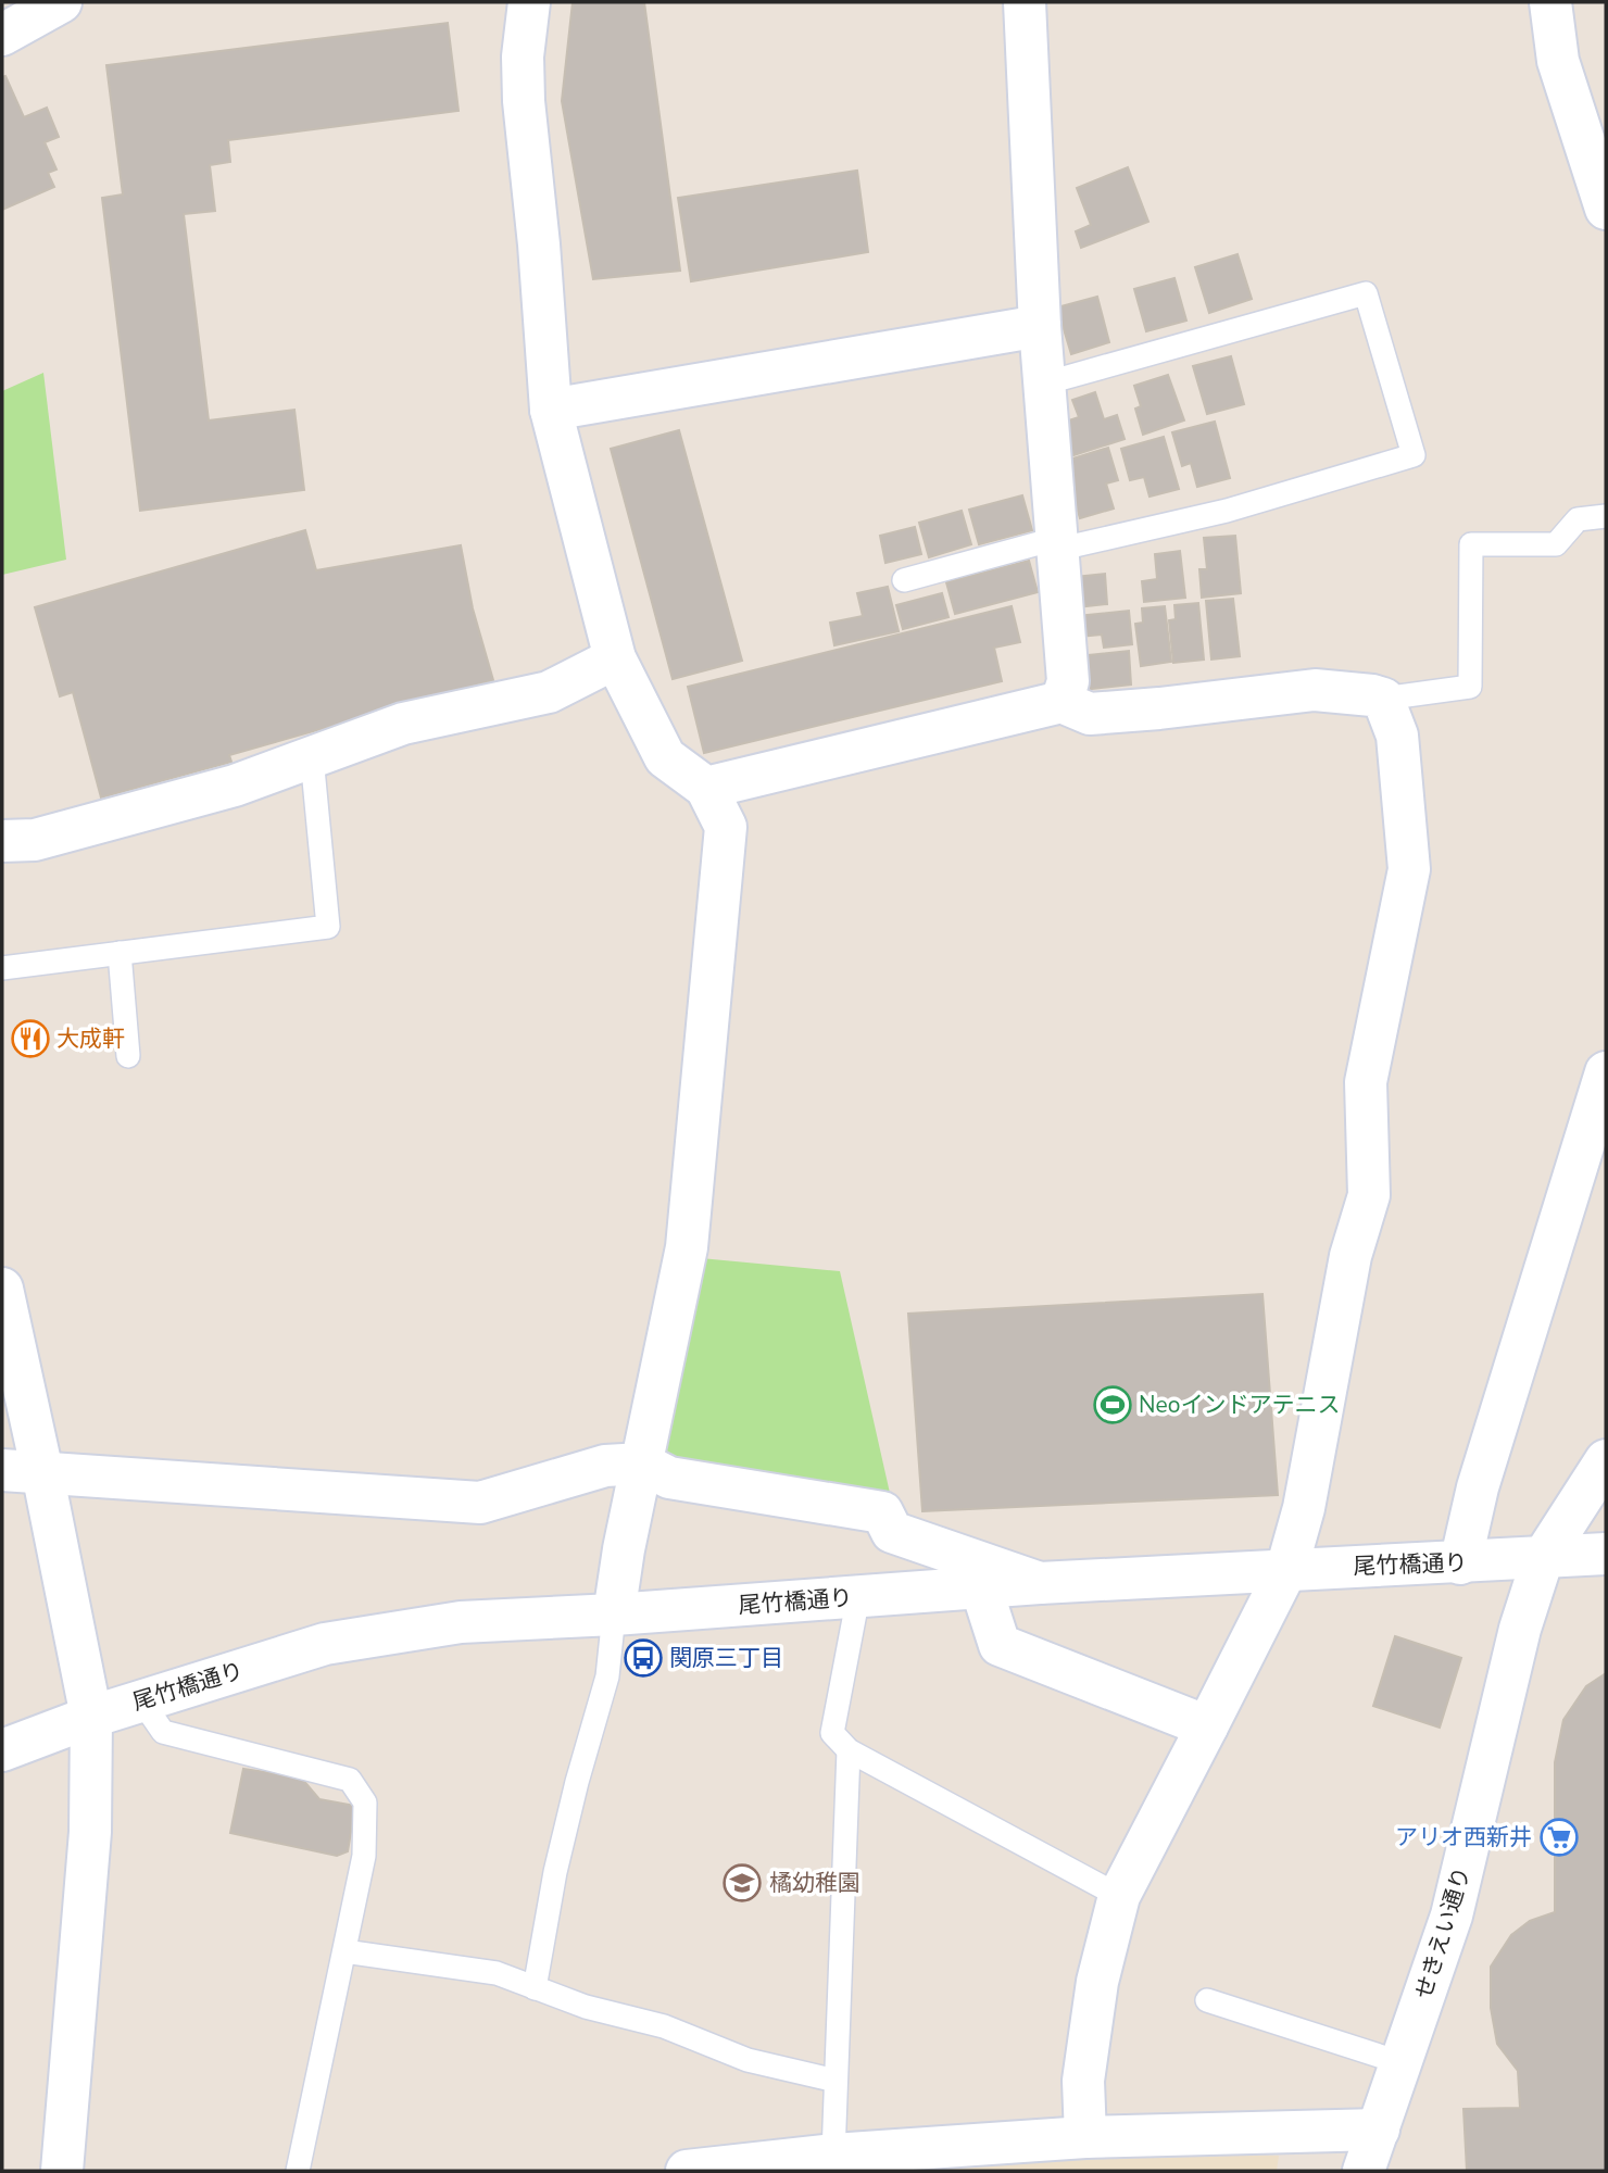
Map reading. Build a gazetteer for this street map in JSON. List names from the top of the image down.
{
  "streets": {
    "street": ["尾竹橋通り", "せきえい通り"]
  },
  "crossings": [
    ["尾竹橋通り", "せきえい通り"]
  ],
  "places": {
    "restaurant": ["大成軒"],
    "sports": ["Neoインドアテニス"],
    "bus stop": ["関原三丁目"],
    "supermarket": ["アリオ西新井"],
    "school or university": ["橘幼稚園"]
  }
}
